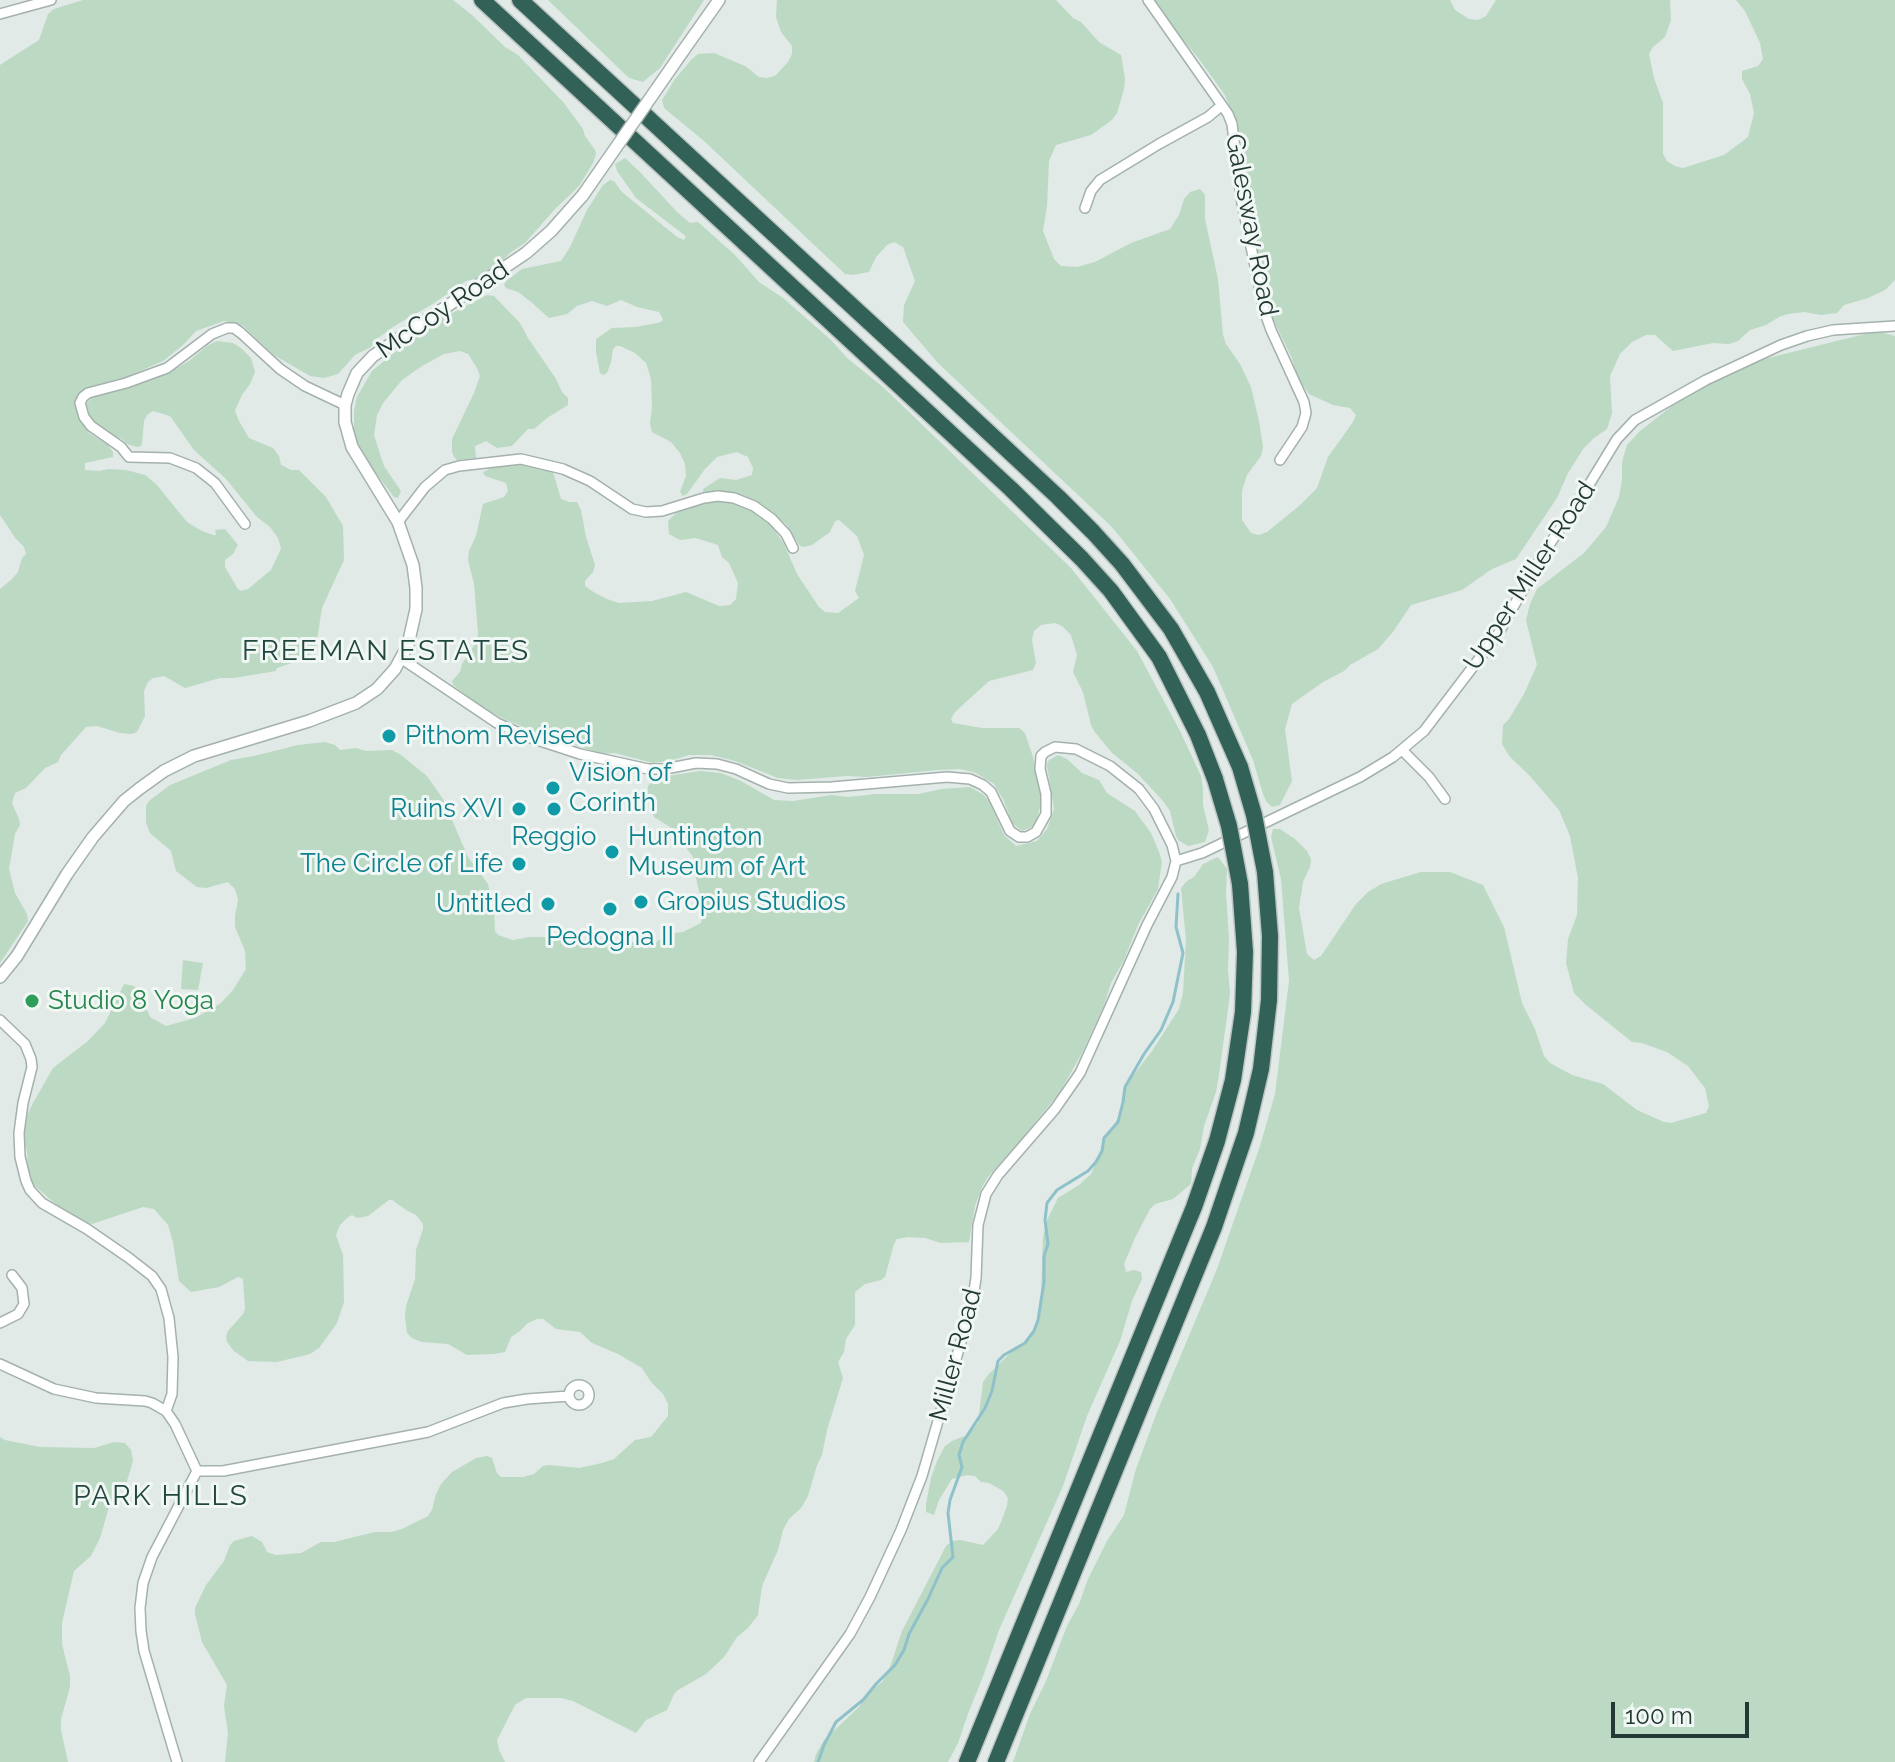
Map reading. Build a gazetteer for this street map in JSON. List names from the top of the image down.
{
  "streets": {
    "street": [
      "Galesway Road",
      "McCoy Road",
      "Upper Miller Road",
      "Miller Road"
    ]
  },
  "crossings": [
    ["Upper Miller Road", "Miller Road"]
  ],
  "districts": ["FREEMAN ESTATES", "PARK HILLS"],
  "places": [
    "Pithom Revised",
    "Vision of Corinth",
    "Ruins XVI",
    "Reggio",
    "Huntington Museum of Art",
    "The Circle of Life",
    "Gropius Studios",
    "Untitled",
    "Pedogna II",
    "Studio 8 Yoga"
  ],
  "scale_bar": "100 m"
}
